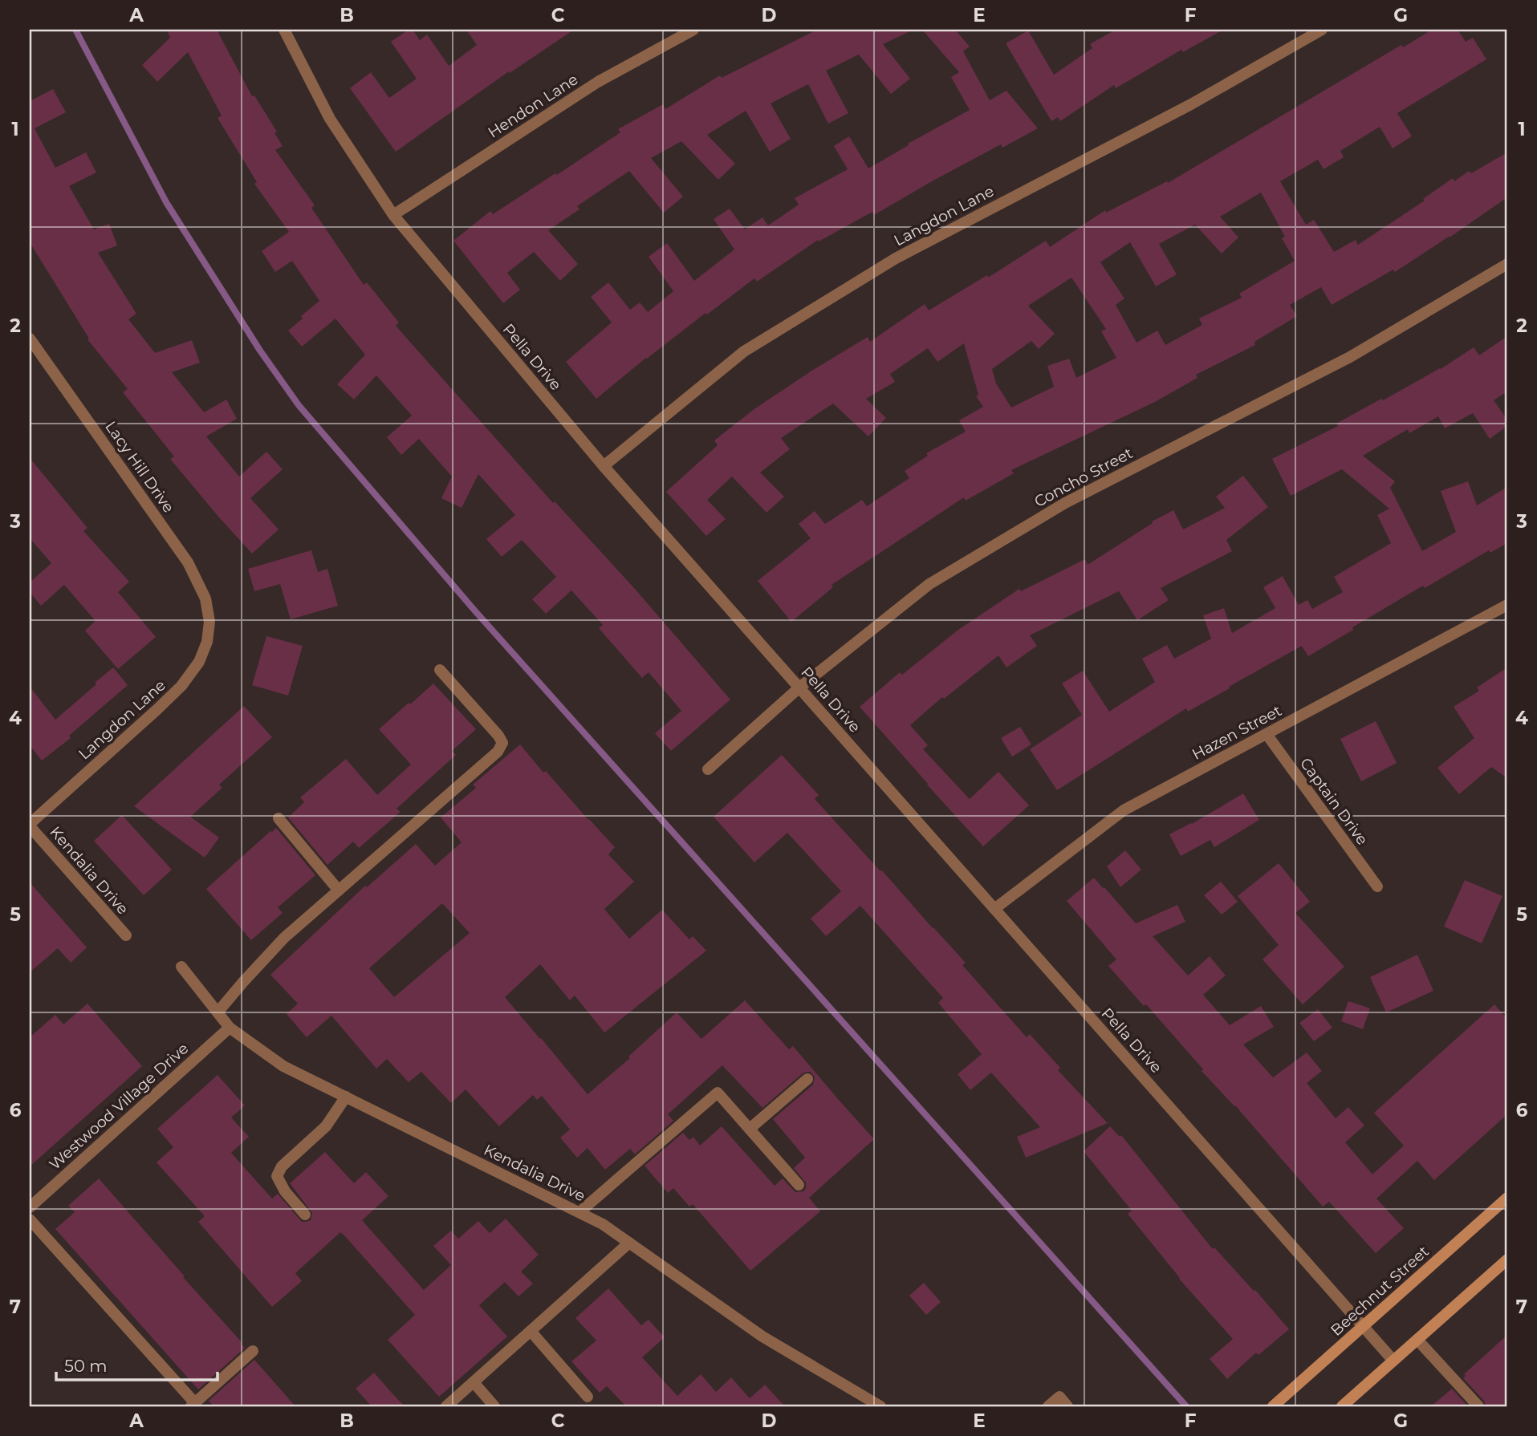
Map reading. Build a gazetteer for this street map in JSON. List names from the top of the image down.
{
  "streets": {
    "main road": ["Beechnut Street"],
    "street": [
      "Hendon Lane",
      "Langdon Lane",
      "Pella Drive",
      "Lacy Hill Drive",
      "Concho Street",
      "Hazen Street",
      "Captain Drive",
      "Kendalia Drive",
      "Westwood Village Drive"
    ]
  },
  "crossings": [
    ["Hendon Lane", "Pella Drive"],
    ["Langdon Lane", "Pella Drive"],
    ["Langdon Lane", "Lacy Hill Drive"],
    ["Langdon Lane", "Kendalia Drive"],
    ["Pella Drive", "Concho Street"],
    ["Pella Drive", "Hazen Street"],
    ["Pella Drive", "Beechnut Street"],
    ["Hazen Street", "Captain Drive"],
    ["Kendalia Drive", "Westwood Village Drive"]
  ],
  "scale_bar": "50 m",
  "grid": {
    "columns": [
      "A",
      "B",
      "C",
      "D",
      "E",
      "F",
      "G"
    ],
    "rows": [
      "1",
      "2",
      "3",
      "4",
      "5",
      "6",
      "7"
    ]
  }
}
